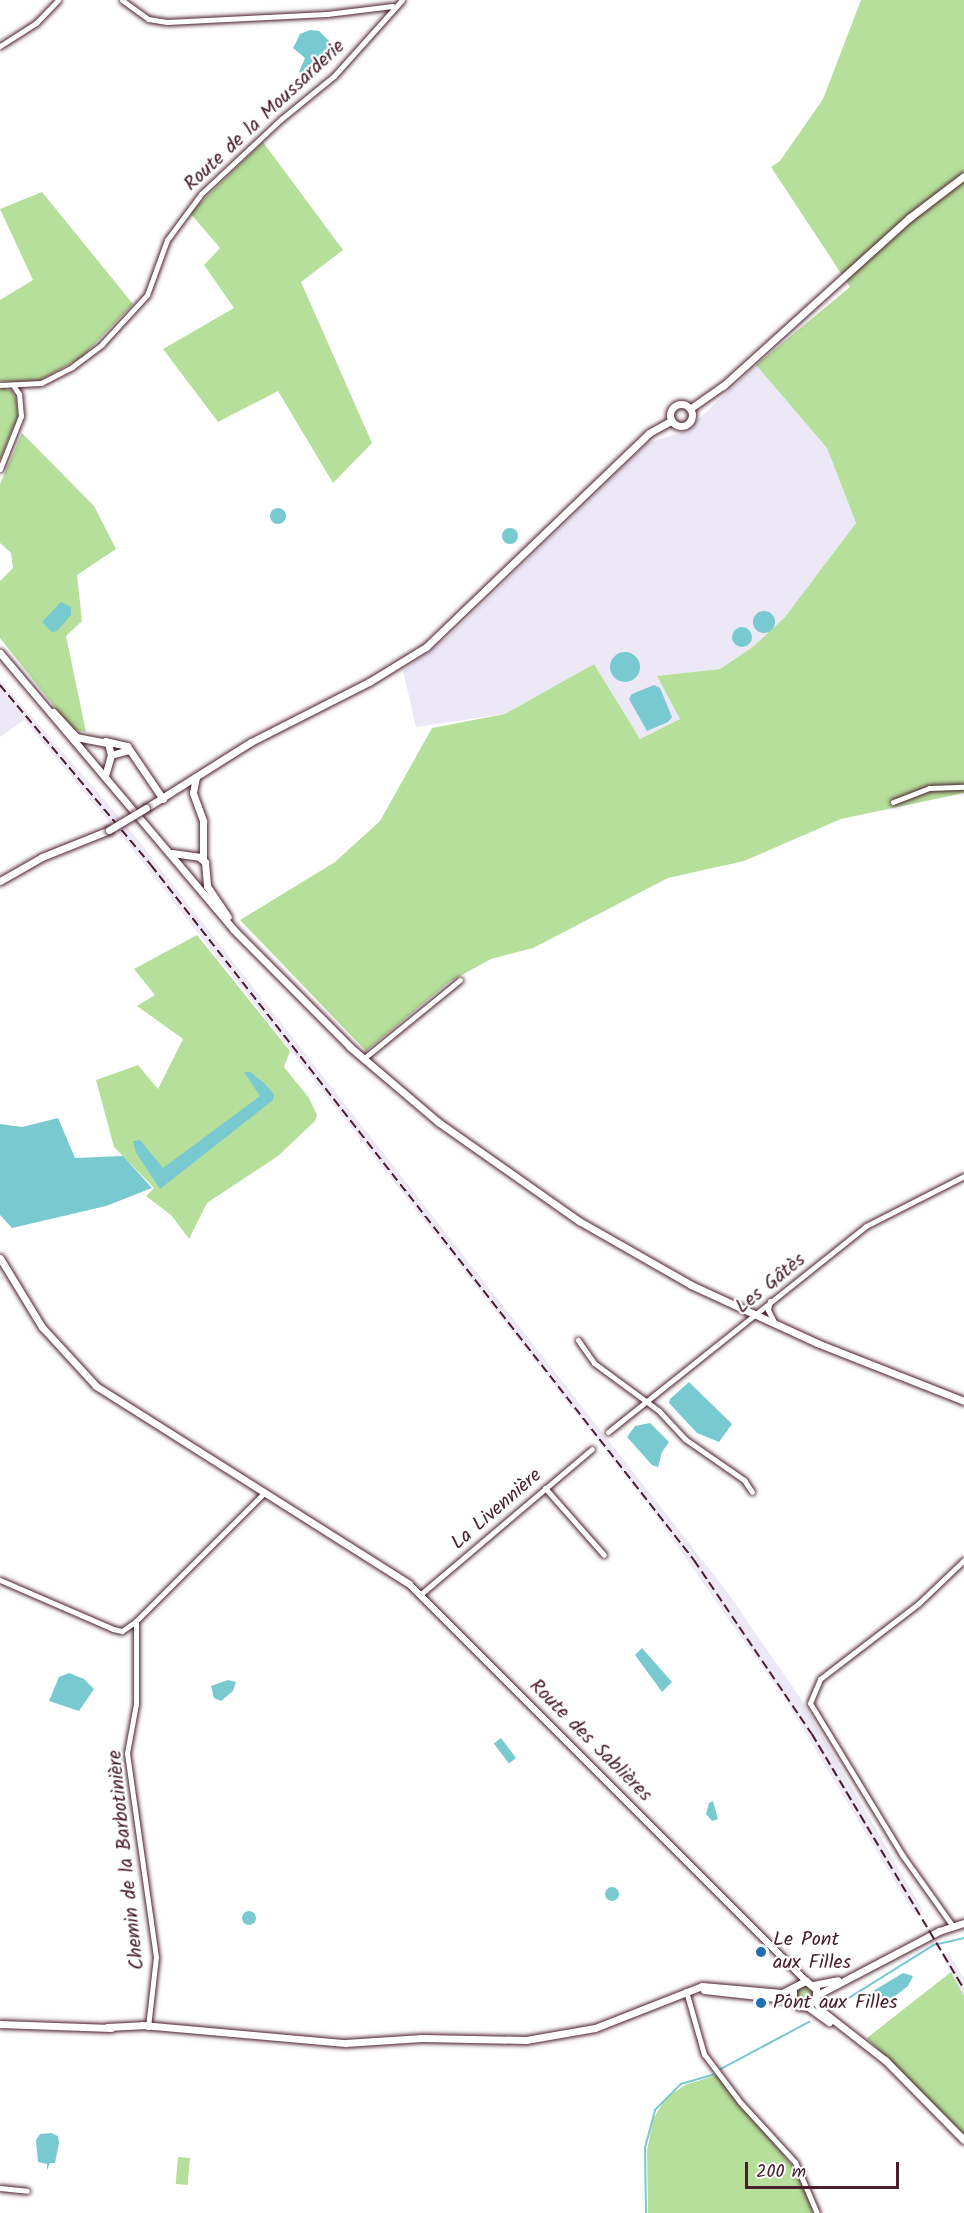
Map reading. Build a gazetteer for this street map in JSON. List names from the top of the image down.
{
  "streets": {
    "street": [
      "Route de la Moussarderie",
      "Les Gâtès",
      "La Livennière",
      "Route des Sablières",
      "Chemin de la Barbotinière"
    ]
  },
  "crossings": [
    ["La Livennière", "Route des Sablières"]
  ],
  "places": ["Le Pont aux Filles", "Pont aux Filles"],
  "scale_bar": "200 m"
}
